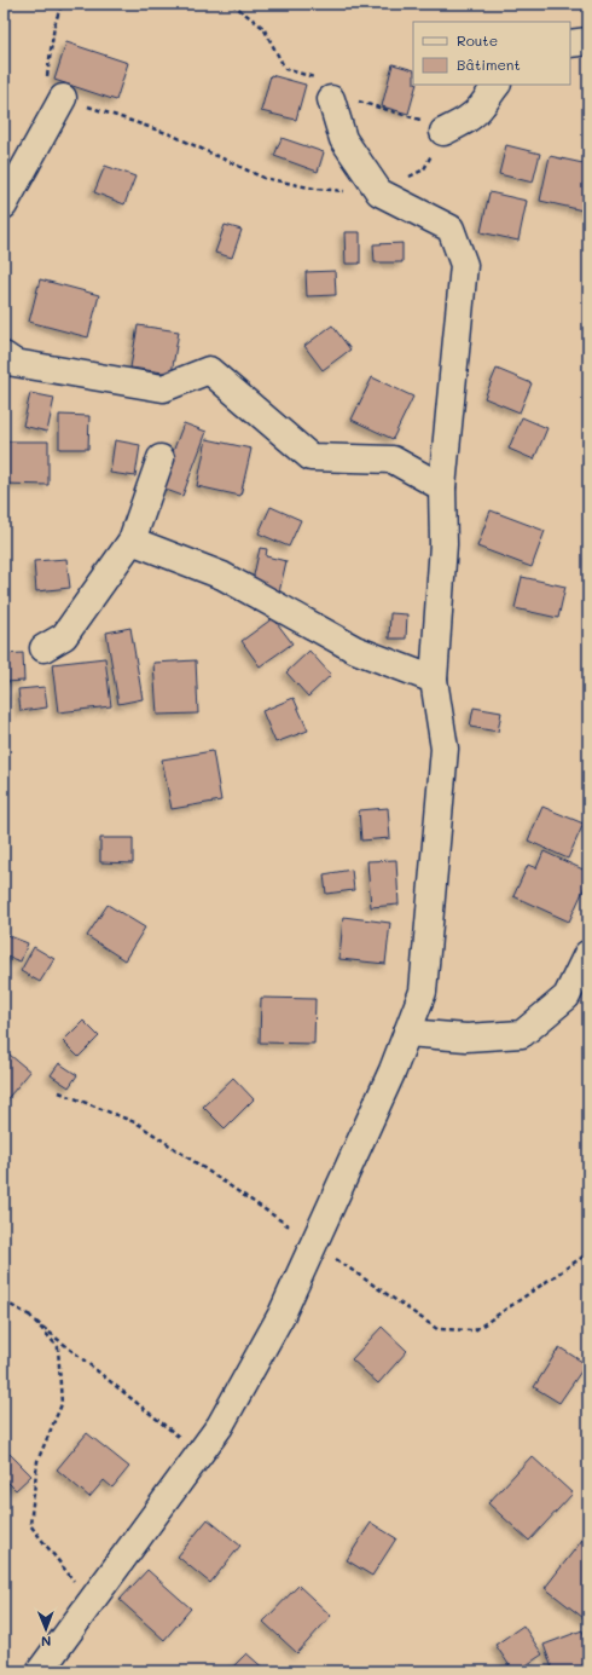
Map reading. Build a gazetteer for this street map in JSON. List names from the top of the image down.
{
  "legend": ["Route", "Bâtiment"],
  "north": "bottom"
}
